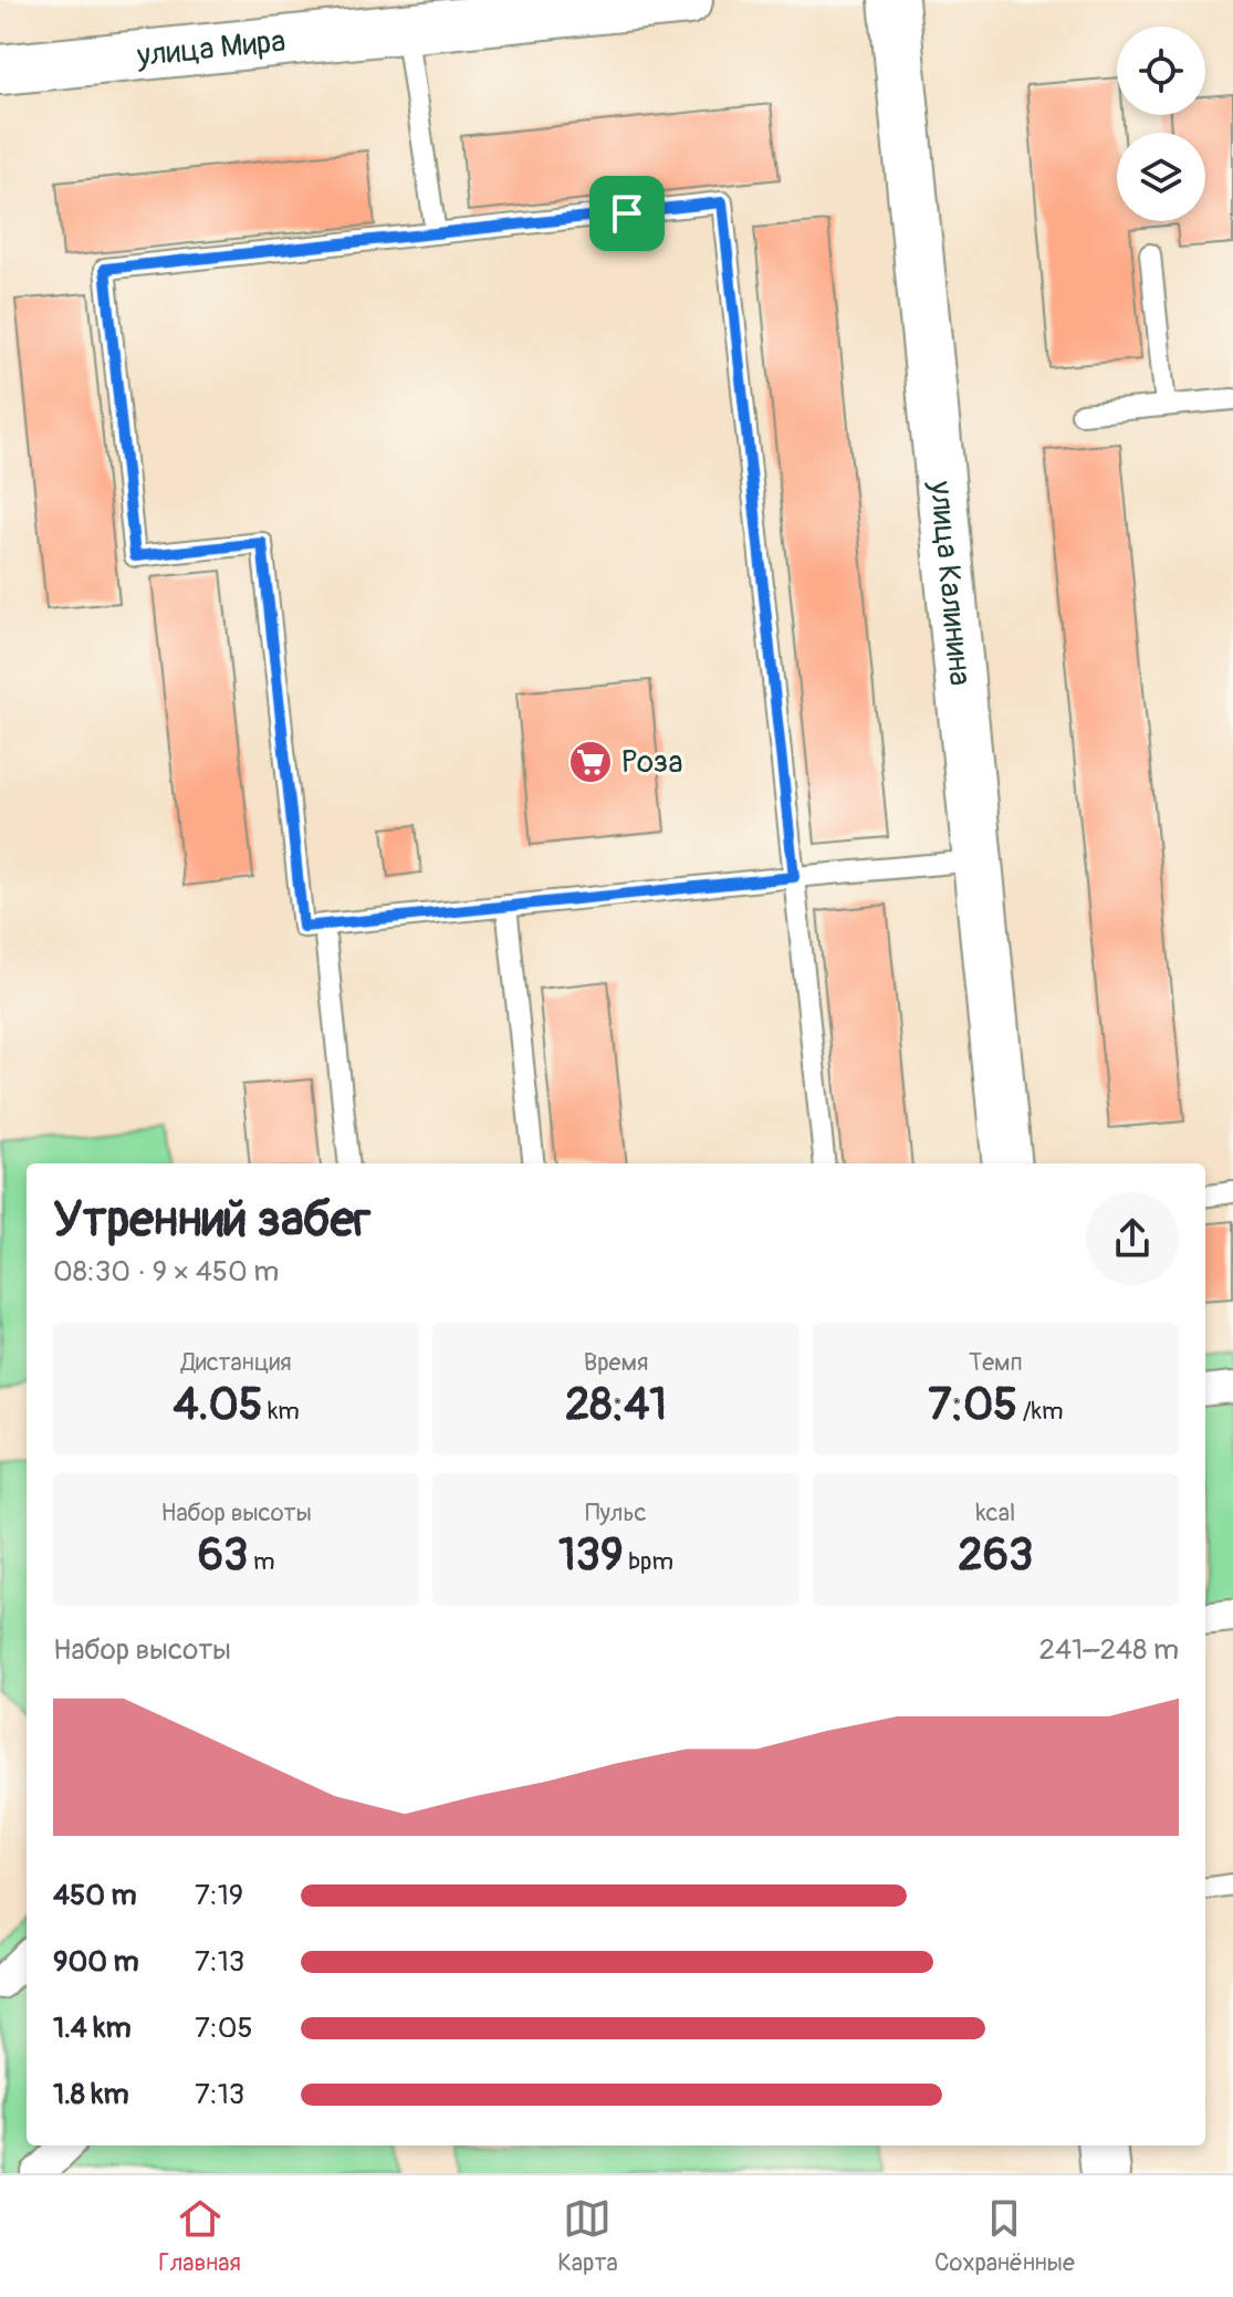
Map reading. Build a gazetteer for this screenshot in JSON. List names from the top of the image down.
{
  "streets": {
    "street": ["улица Мира", "улица Калинина"]
  },
  "places": {
    "supermarket": ["Роза"]
  },
  "page": {
    "heading": ["Утренний забег", "08:30 · 9 × 450 m"],
    "stats": [
      ["Дистанция", "4.05 km"],
      ["Время", "28:41"],
      ["Темп", "7:05 /km"],
      ["Набор высоты", "63 m"],
      ["Пульс", "139 bpm"],
      ["kcal", "263"]
    ],
    "chart": ["Набор высоты", "241–248 m"],
    "list": [
      {
        "name": "450 m",
        "note": "7:19"
      },
      {
        "name": "900 m",
        "note": "7:13"
      },
      {
        "name": "1.4 km",
        "note": "7:05"
      },
      {
        "name": "1.8 km",
        "note": "7:13"
      }
    ],
    "tabs": ["Главная", "Карта", "Сохранённые"]
  }
}
